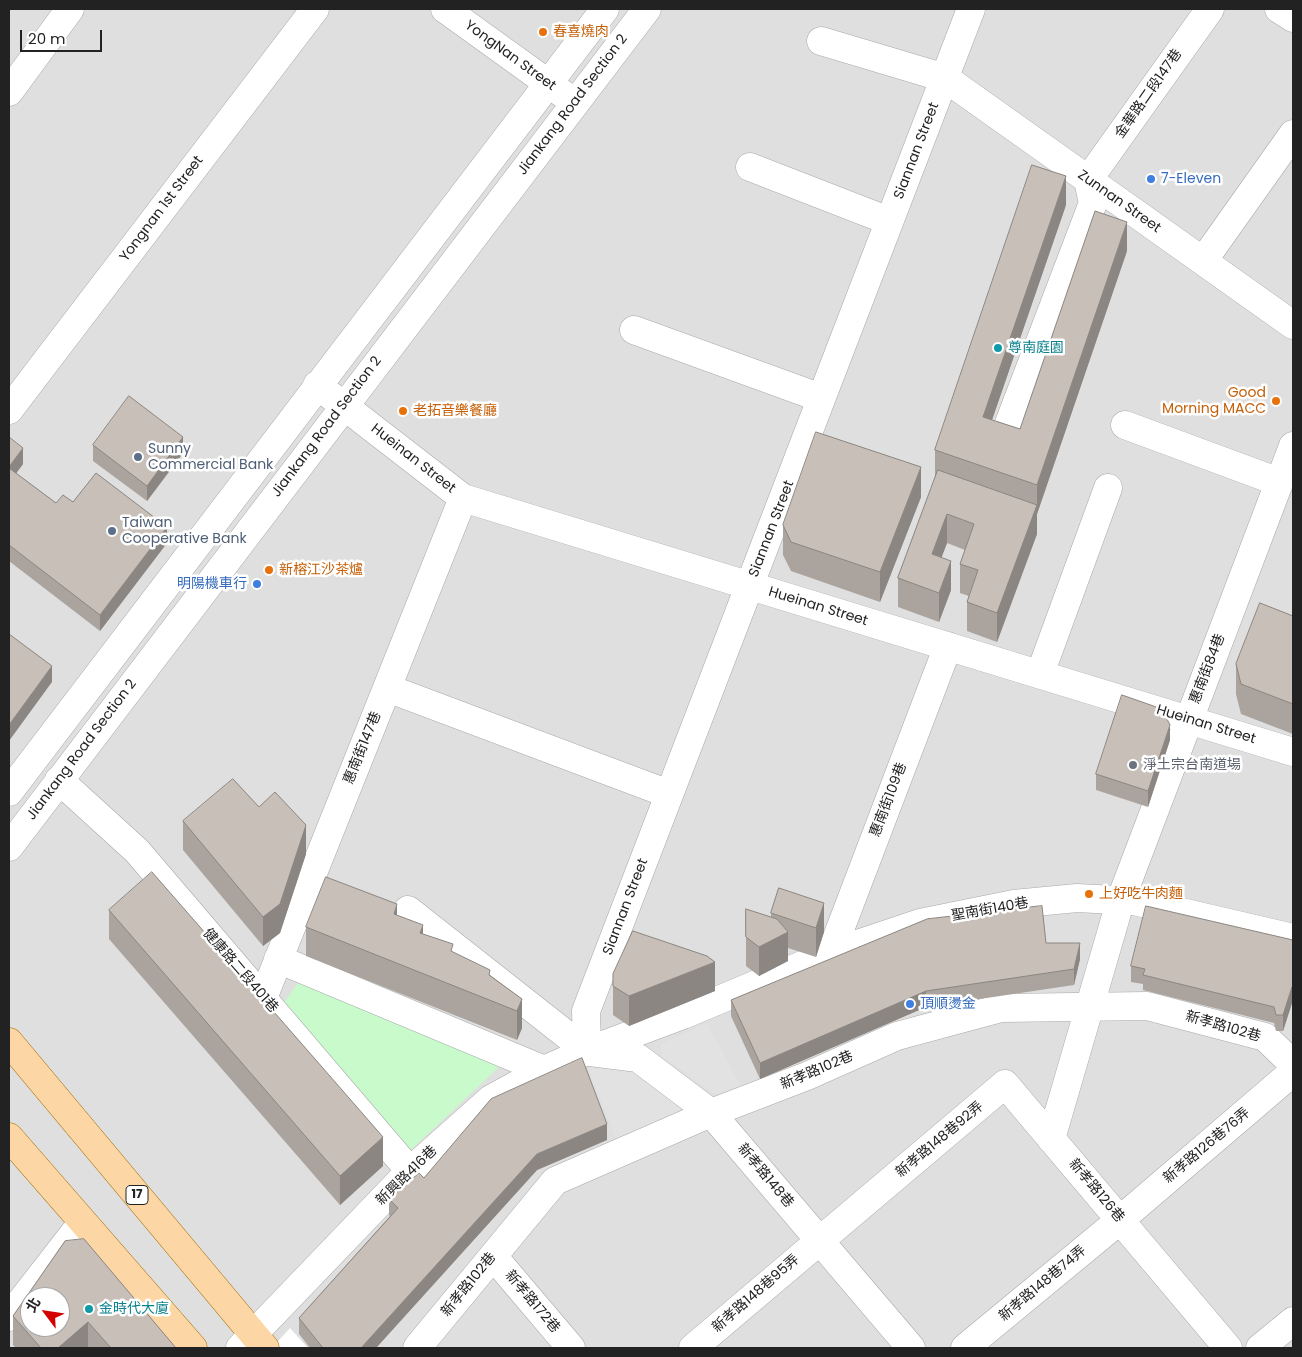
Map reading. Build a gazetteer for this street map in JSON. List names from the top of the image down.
{
  "streets": {
    "main road": ["17"],
    "street": [
      "YongNan Street",
      "金華路二段147巷",
      "Jiankang Road Section 2",
      "Siannan Street",
      "Zunnan Street",
      "Yongnan 1st Street",
      "Hueinan Street",
      "惠南街84巷",
      "惠南街147巷",
      "惠南街109巷",
      "聖南街140巷",
      "健康路二段401巷",
      "新孝路102巷",
      "新孝路148巷92弄",
      "新孝路126巷76弄",
      "新興路416巷",
      "新孝路148巷",
      "新孝路126巷",
      "新孝路148巷74弄",
      "新孝路148巷95弄",
      "新孝路172巷"
    ]
  },
  "crossings": [
    ["YongNan Street", "Jiankang Road Section 2"],
    ["金華路二段147巷", "Zunnan Street"],
    ["Jiankang Road Section 2", "Hueinan Street"],
    ["Jiankang Road Section 2", "健康路二段401巷"],
    ["Siannan Street", "Zunnan Street"],
    ["Siannan Street", "Hueinan Street"],
    ["Siannan Street", "聖南街140巷"],
    ["Siannan Street", "新興路416巷"],
    ["Siannan Street", "新孝路148巷"],
    ["Hueinan Street", "惠南街84巷"],
    ["Hueinan Street", "惠南街147巷"],
    ["Hueinan Street", "惠南街109巷"],
    ["惠南街84巷", "聖南街140巷"],
    ["惠南街84巷", "新孝路102巷"],
    ["惠南街147巷", "健康路二段401巷"],
    ["惠南街109巷", "聖南街140巷"],
    ["聖南街140巷", "新興路416巷"],
    ["聖南街140巷", "新孝路148巷"],
    ["健康路二段401巷", "新興路416巷"],
    ["新孝路102巷", "新孝路148巷"],
    ["新孝路102巷", "新孝路172巷"],
    ["新孝路148巷92弄", "新孝路148巷"],
    ["新孝路148巷92弄", "新孝路126巷"],
    ["新孝路148巷92弄", "新孝路148巷95弄"],
    ["新孝路126巷76弄", "新孝路126巷"],
    ["新孝路126巷76弄", "新孝路148巷74弄"],
    ["新興路416巷", "新孝路148巷"],
    ["新興路416巷", "17"],
    ["新孝路148巷", "新孝路148巷95弄"],
    ["新孝路126巷", "新孝路148巷74弄"]
  ],
  "places": [
    "春喜燒肉",
    "7-Eleven",
    "尊南庭園",
    "Good Morning MACC",
    "老拓音樂餐廳",
    "Sunny Commercial Bank",
    "Taiwan Cooperative Bank",
    "新榕江沙茶爐",
    "明陽機車行",
    "淨土宗台南道場",
    "上好吃牛肉麵",
    "頂順燙金",
    "金時代大廈"
  ],
  "scale_bar": "20 m",
  "north": "top left"
}
